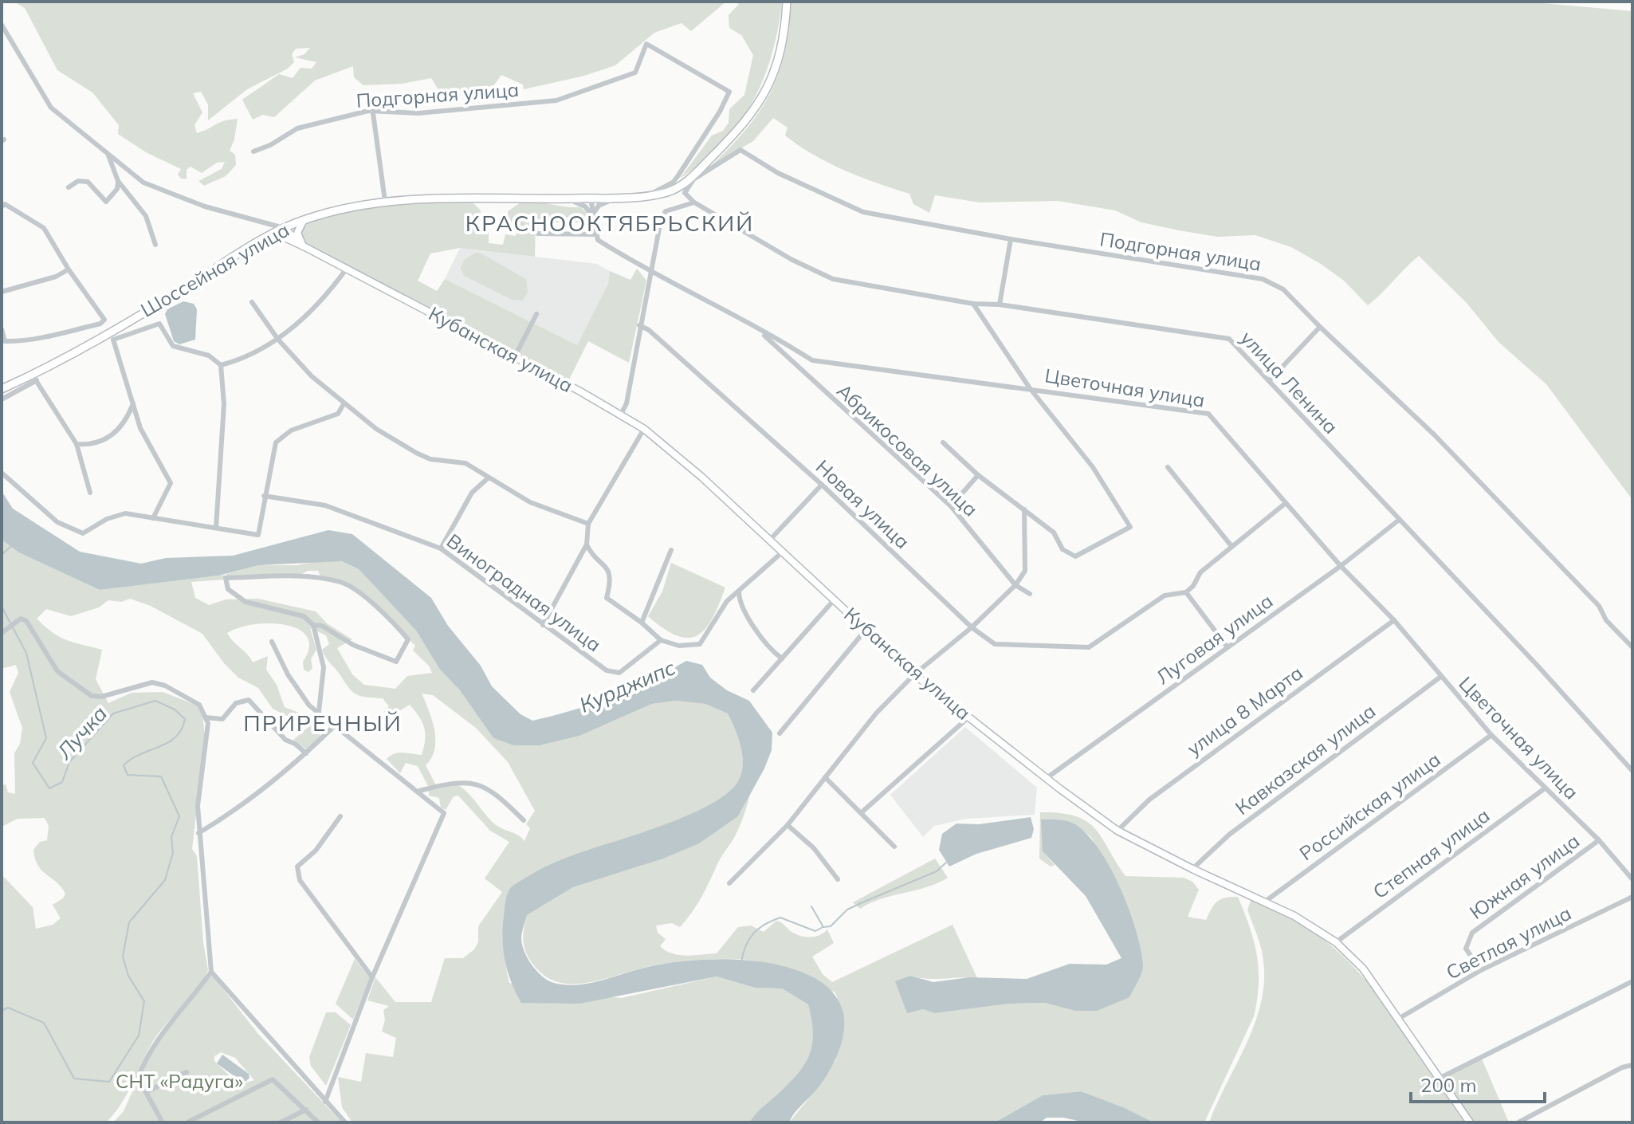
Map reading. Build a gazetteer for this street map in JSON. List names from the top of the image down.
{
  "streets": {
    "main road": ["Шоссейная улица", "Кубанская улица"],
    "street": [
      "Подгорная улица",
      "улица Ленина",
      "Цветочная улица",
      "Абрикосовая улица",
      "Новая улица",
      "Виноградная улица",
      "Луговая улица",
      "улица 8 Марта",
      "Кавказская улица",
      "Российская улица",
      "Степная улица",
      "Южная улица",
      "Светлая улица"
    ]
  },
  "crossings": [
    ["Подгорная улица", "Шоссейная улица"],
    ["Подгорная улица", "улица Ленина"],
    ["Кубанская улица", "Луговая улица"],
    ["Кубанская улица", "улица 8 Марта"],
    ["Кубанская улица", "Кавказская улица"],
    ["Кубанская улица", "Российская улица"],
    ["Кубанская улица", "Степная улица"],
    ["Кубанская улица", "Светлая улица"],
    ["улица Ленина", "Луговая улица"],
    ["Цветочная улица", "Абрикосовая улица"],
    ["Цветочная улица", "Луговая улица"],
    ["Цветочная улица", "улица 8 Марта"],
    ["Цветочная улица", "Кавказская улица"],
    ["Цветочная улица", "Российская улица"],
    ["Цветочная улица", "Степная улица"],
    ["Цветочная улица", "Южная улица"],
    ["Южная улица", "Светлая улица"]
  ],
  "districts": ["КРАСНООКТЯБРЬСКИЙ", "ПРИРЕЧНЫЙ"],
  "water": ["Курджипс", "Лучка"],
  "parks": ["СНТ «Радуга»"],
  "scale_bar": "200 m"
}
